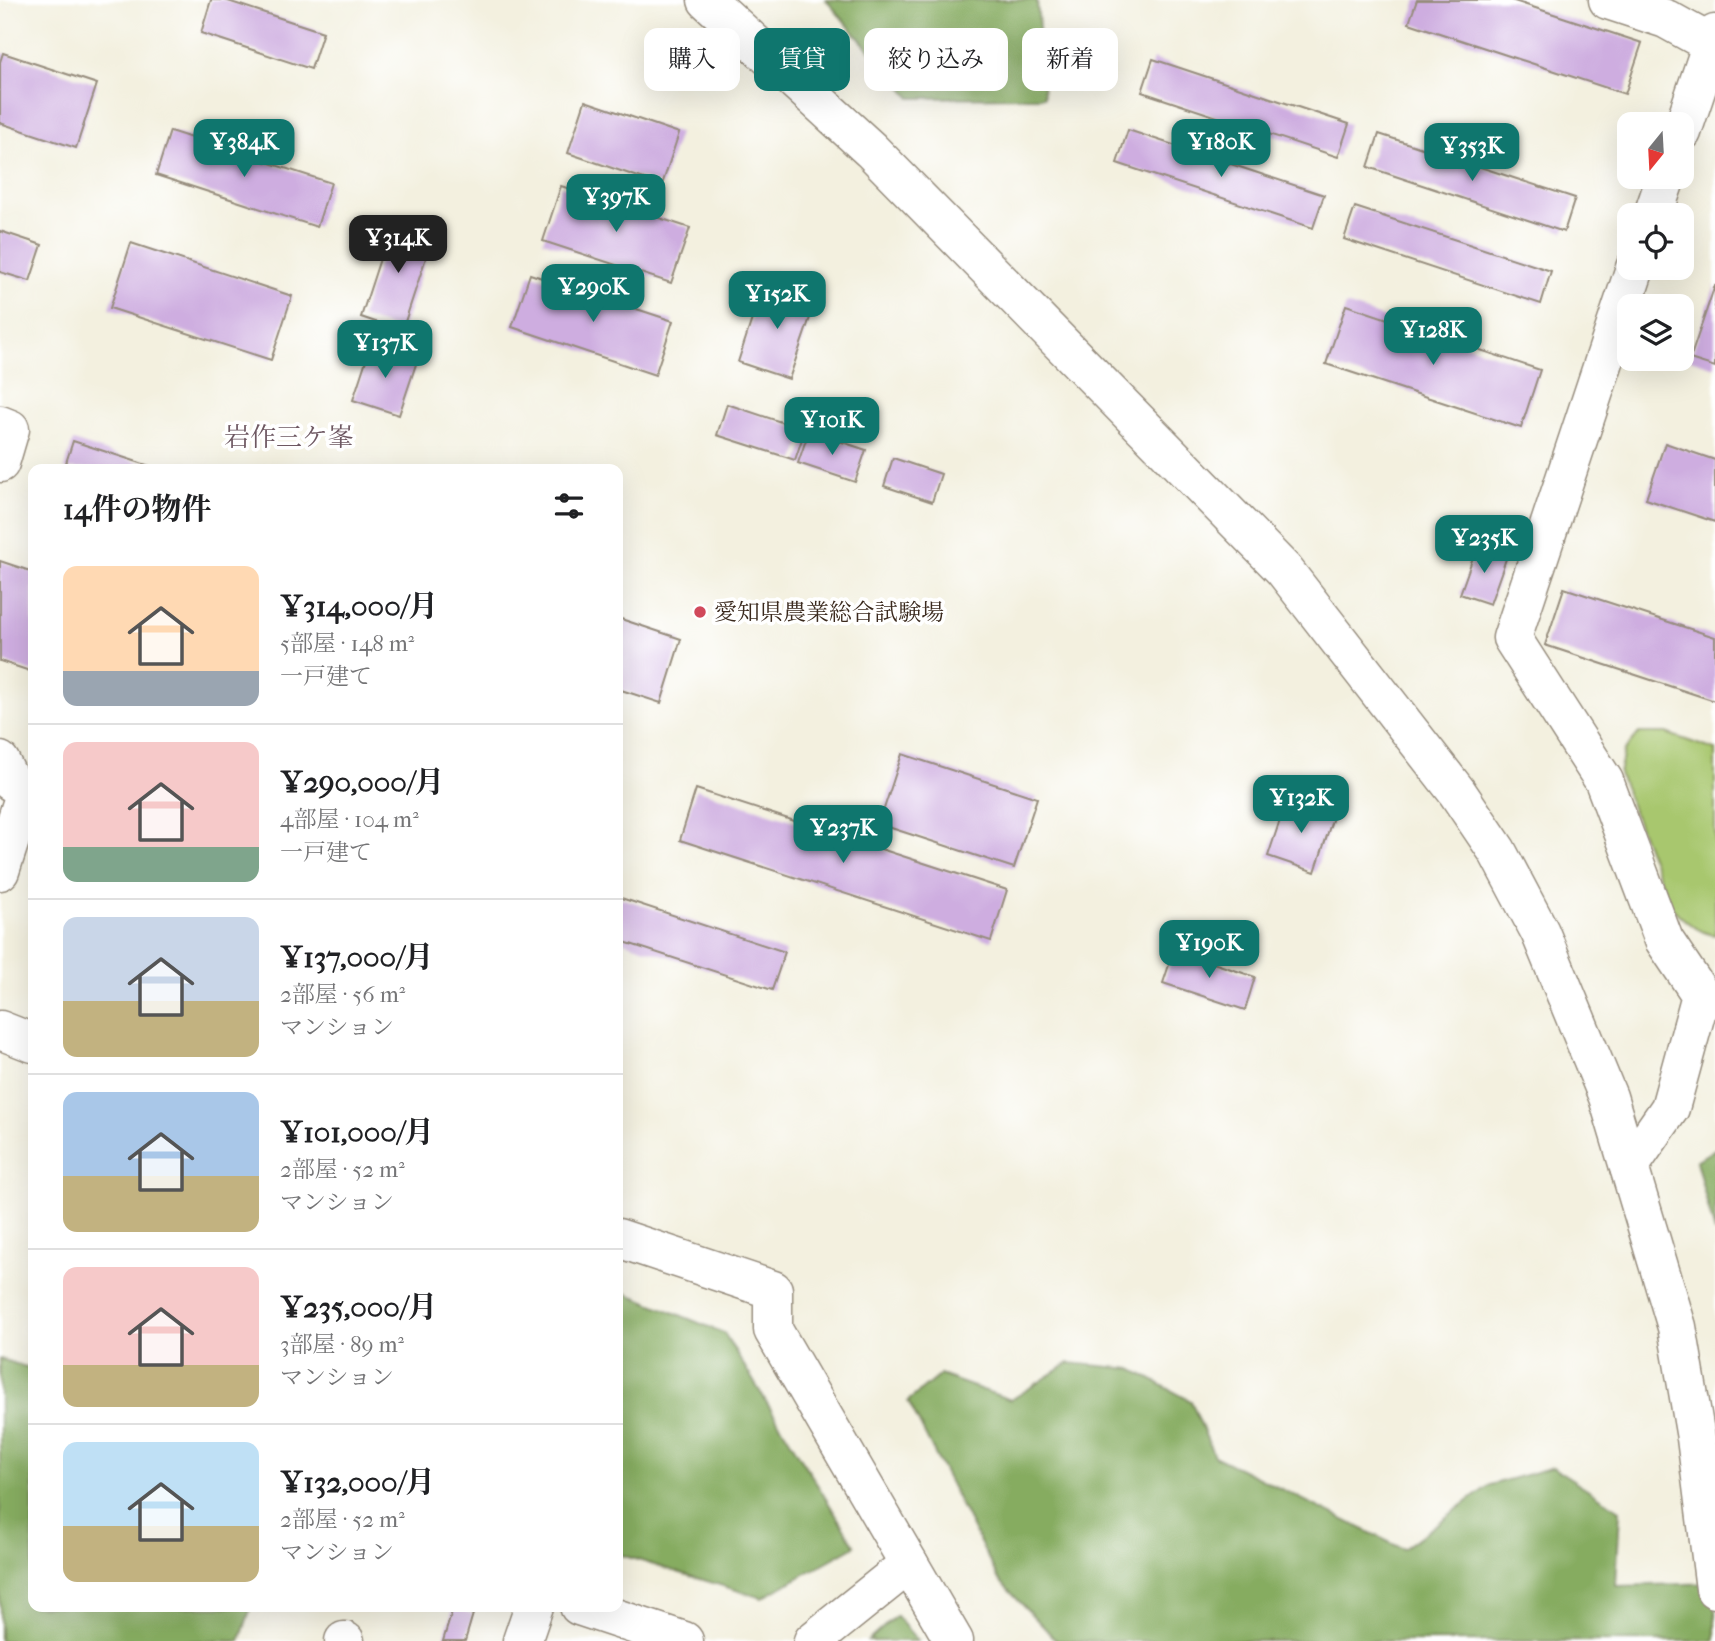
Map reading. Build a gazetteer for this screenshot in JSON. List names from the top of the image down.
{
  "districts": ["岩作三ケ峯"],
  "places": ["愛知県農業総合試験場"],
  "north": "bottom",
  "page": {
    "chip": [
      "購入",
      "賃貸",
      "絞り込み",
      "新着"
    ],
    "price": [
      "¥384K",
      "¥180K",
      "¥353K",
      "¥397K",
      "¥314K",
      "¥290K",
      "¥152K",
      "¥128K",
      "¥137K",
      "¥101K",
      "¥235K",
      "¥132K",
      "¥237K",
      "¥190K"
    ],
    "heading": "14件の物件",
    "list": [
      {
        "name": "¥314,000/月",
        "note": "5部屋 · 148 m² · 一戸建て"
      },
      {
        "name": "¥290,000/月",
        "note": "4部屋 · 104 m² · 一戸建て"
      },
      {
        "name": "¥137,000/月",
        "note": "2部屋 · 56 m² · マンション"
      },
      {
        "name": "¥101,000/月",
        "note": "2部屋 · 52 m² · マンション"
      },
      {
        "name": "¥235,000/月",
        "note": "3部屋 · 89 m² · マンション"
      },
      {
        "name": "¥132,000/月",
        "note": "2部屋 · 52 m² · マンション"
      }
    ]
  }
}
